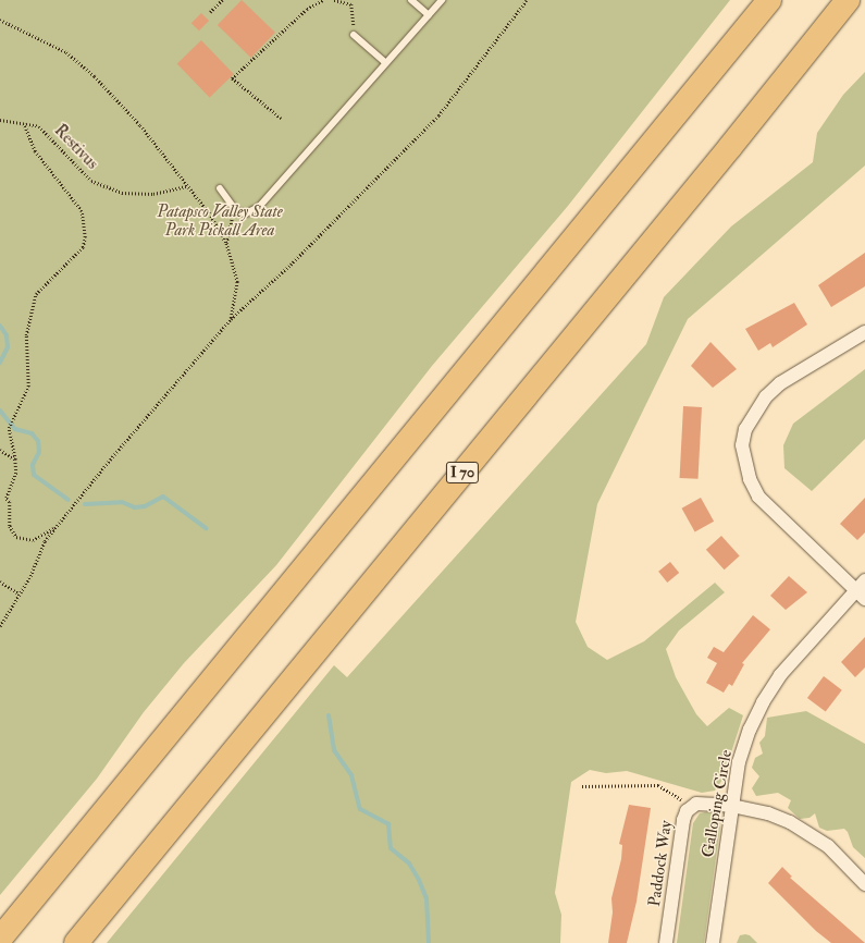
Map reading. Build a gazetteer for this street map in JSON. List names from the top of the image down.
{
  "streets": {
    "highway": ["I 70"],
    "street": ["Galloping Circle", "Paddock Way"],
    "path": ["Restivus"]
  },
  "crossings": [
    ["Galloping Circle", "Paddock Way"]
  ],
  "parks": ["Patapsco Valley State Park Pickall Area"]
}
